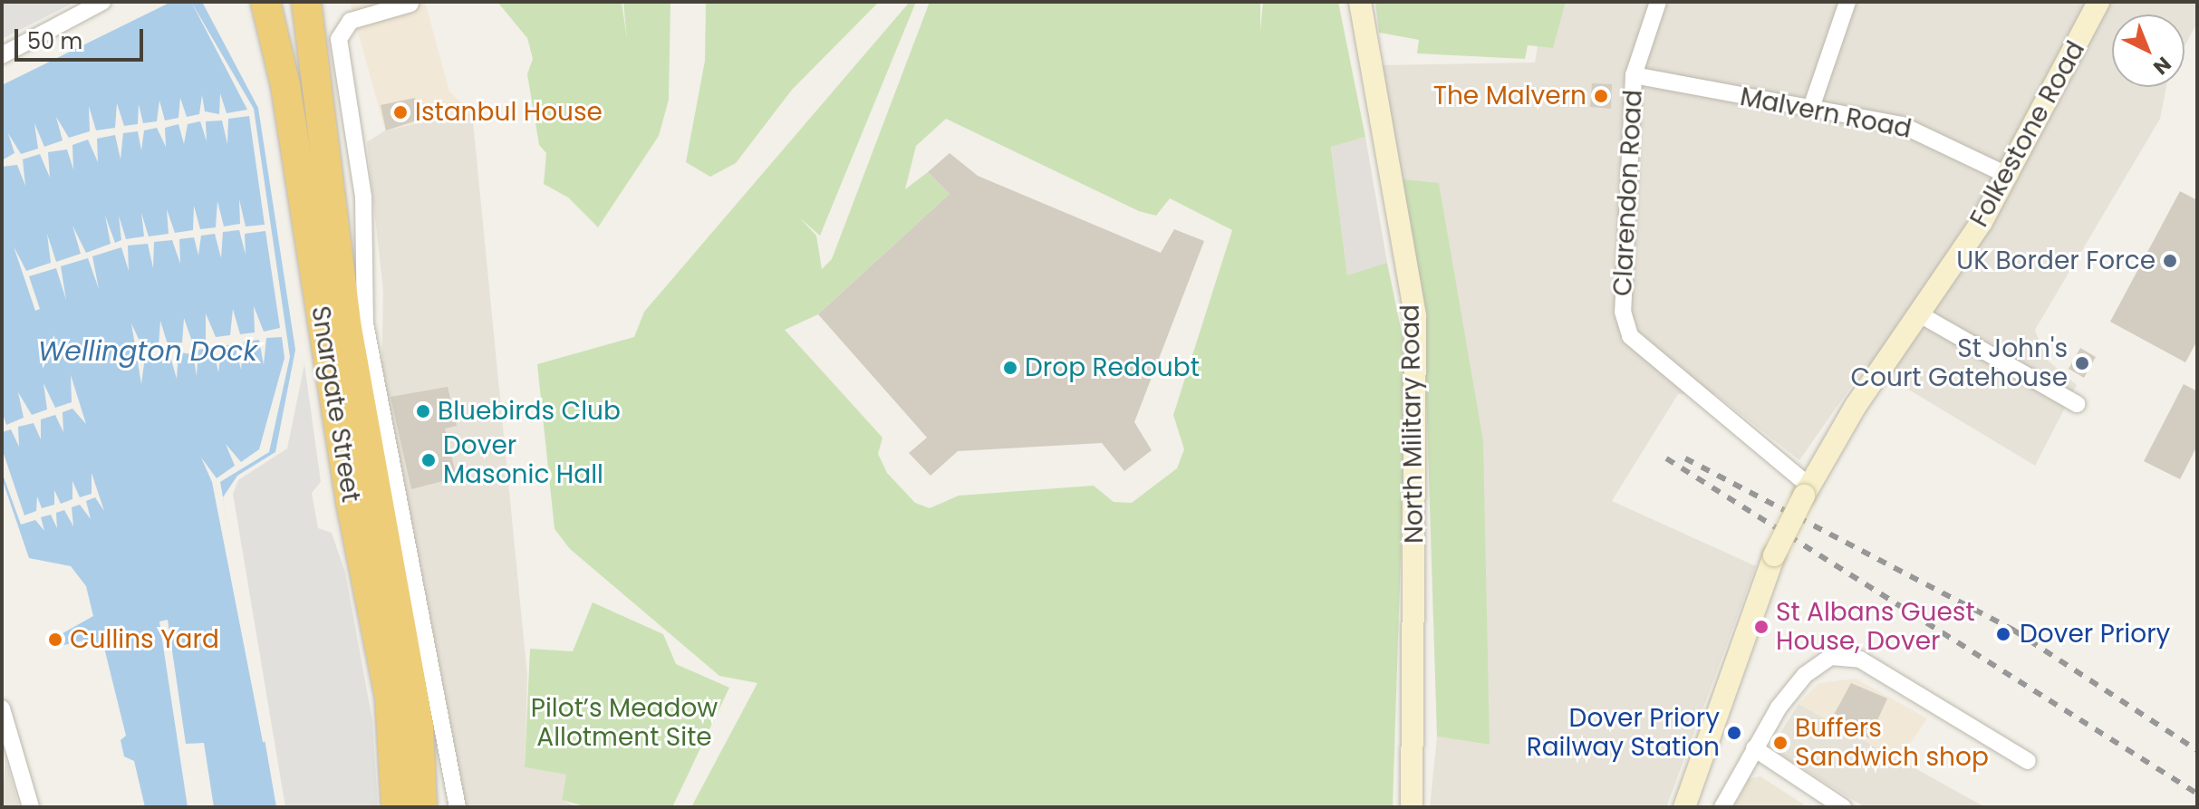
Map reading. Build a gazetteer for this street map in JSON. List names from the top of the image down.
{
  "streets": {
    "highway": ["Snargate Street"],
    "main road": ["Folkestone Road", "North Military Road"],
    "street": ["Malvern Road", "Clarendon Road"]
  },
  "crossings": [
    ["Malvern Road", "Folkestone Road"],
    ["Malvern Road", "Clarendon Road"],
    ["Folkestone Road", "Clarendon Road"]
  ],
  "water": ["Wellington Dock"],
  "parks": ["Pilot’s Meadow Allotment Site"],
  "places": [
    "The Malvern",
    "Istanbul House",
    "UK Border Force",
    "St John's Court Gatehouse",
    "Drop Redoubt",
    "Bluebirds Club",
    "Dover Masonic Hall",
    "St Albans Guest House, Dover",
    "Dover Priory",
    "Cullins Yard",
    "Dover Priory Railway Station",
    "Buffers Sandwich shop"
  ],
  "scale_bar": "50 m",
  "north": "bottom right"
}
